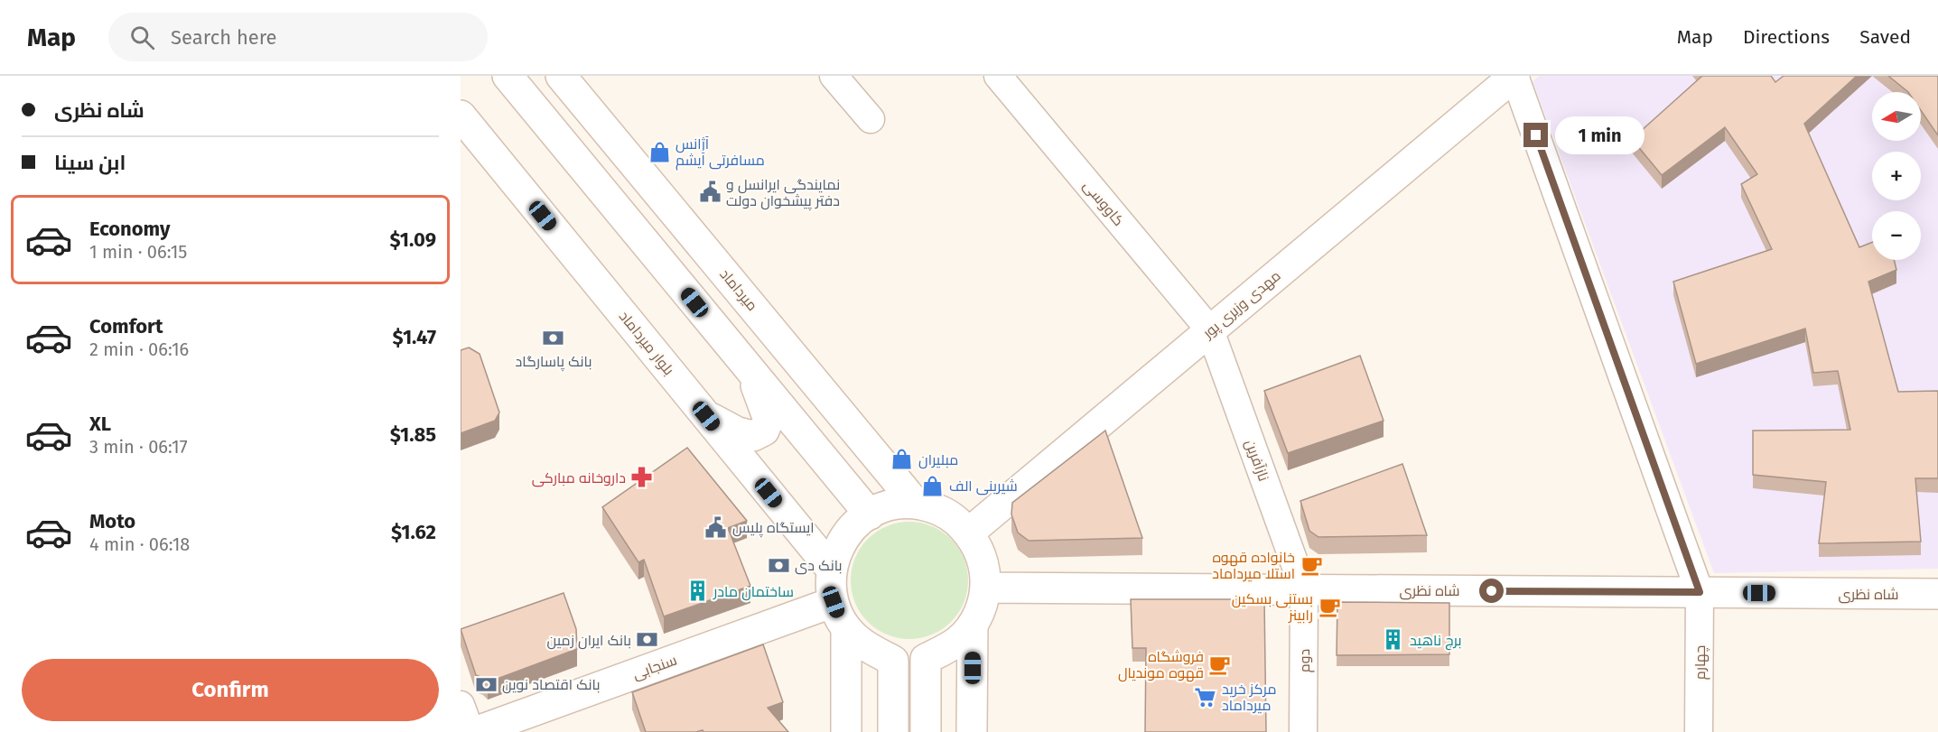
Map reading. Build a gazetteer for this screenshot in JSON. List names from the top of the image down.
{
  "streets": {
    "main road": [
      "میرداماد",
      "مهدی وزیری پور",
      "بلوار میرداماد",
      "شاه نظری",
      "سنجابی"
    ],
    "street": [
      "کاووسی",
      "نازآفرین",
      "دوم",
      "چهارم"
    ]
  },
  "crossings": [
    ["کاووسی", "مهدی وزیری پور"],
    ["کاووسی", "نازآفرین"],
    ["مهدی وزیری پور", "نازآفرین"],
    ["نازآفرین", "شاه نظری"],
    ["نازآفرین", "دوم"],
    ["شاه نظری", "دوم"],
    ["شاه نظری", "چهارم"]
  ],
  "places": {
    "shop": ["آژانس مسافرتی آیشم", "مبلیران", "شیرینی الف"],
    "public building": ["نمایندگی ایرانسل و دفتر پیشخوان دولت", "ایستگاه پلیس"],
    "bank": [
      "بانک پاسارگاد",
      "بانک دی",
      "بانک ایران زمین",
      "بانک اقتصاد نوین"
    ],
    "pharmacy": ["داروخانه مبارکی"],
    "cafe": ["خانواده قهوه استلا میرداماد", "بستنی بسکین رابینز", "فروشگاه قهوه موندیال"],
    "building": ["ساختمان مادر", "برج ناهید"],
    "supermarket": ["مرکز خرید میرداماد"]
  },
  "north": "left",
  "page": {
    "header": "Map",
    "search": "Search here",
    "nav": ["Map", "Directions", "Saved"],
    "banner": ["شاه نظری", "ابن سینا"],
    "map_buttons": ["+", "−"],
    "bubble": "1 min",
    "list": [
      {
        "name": "Economy",
        "note": "1 min · 06:15",
        "value": "$1.09"
      },
      {
        "name": "Comfort",
        "note": "2 min · 06:16",
        "value": "$1.47"
      },
      {
        "name": "XL",
        "note": "3 min · 06:17",
        "value": "$1.85"
      },
      {
        "name": "Moto",
        "note": "4 min · 06:18",
        "value": "$1.62"
      }
    ],
    "buttons": "Confirm"
  }
}
